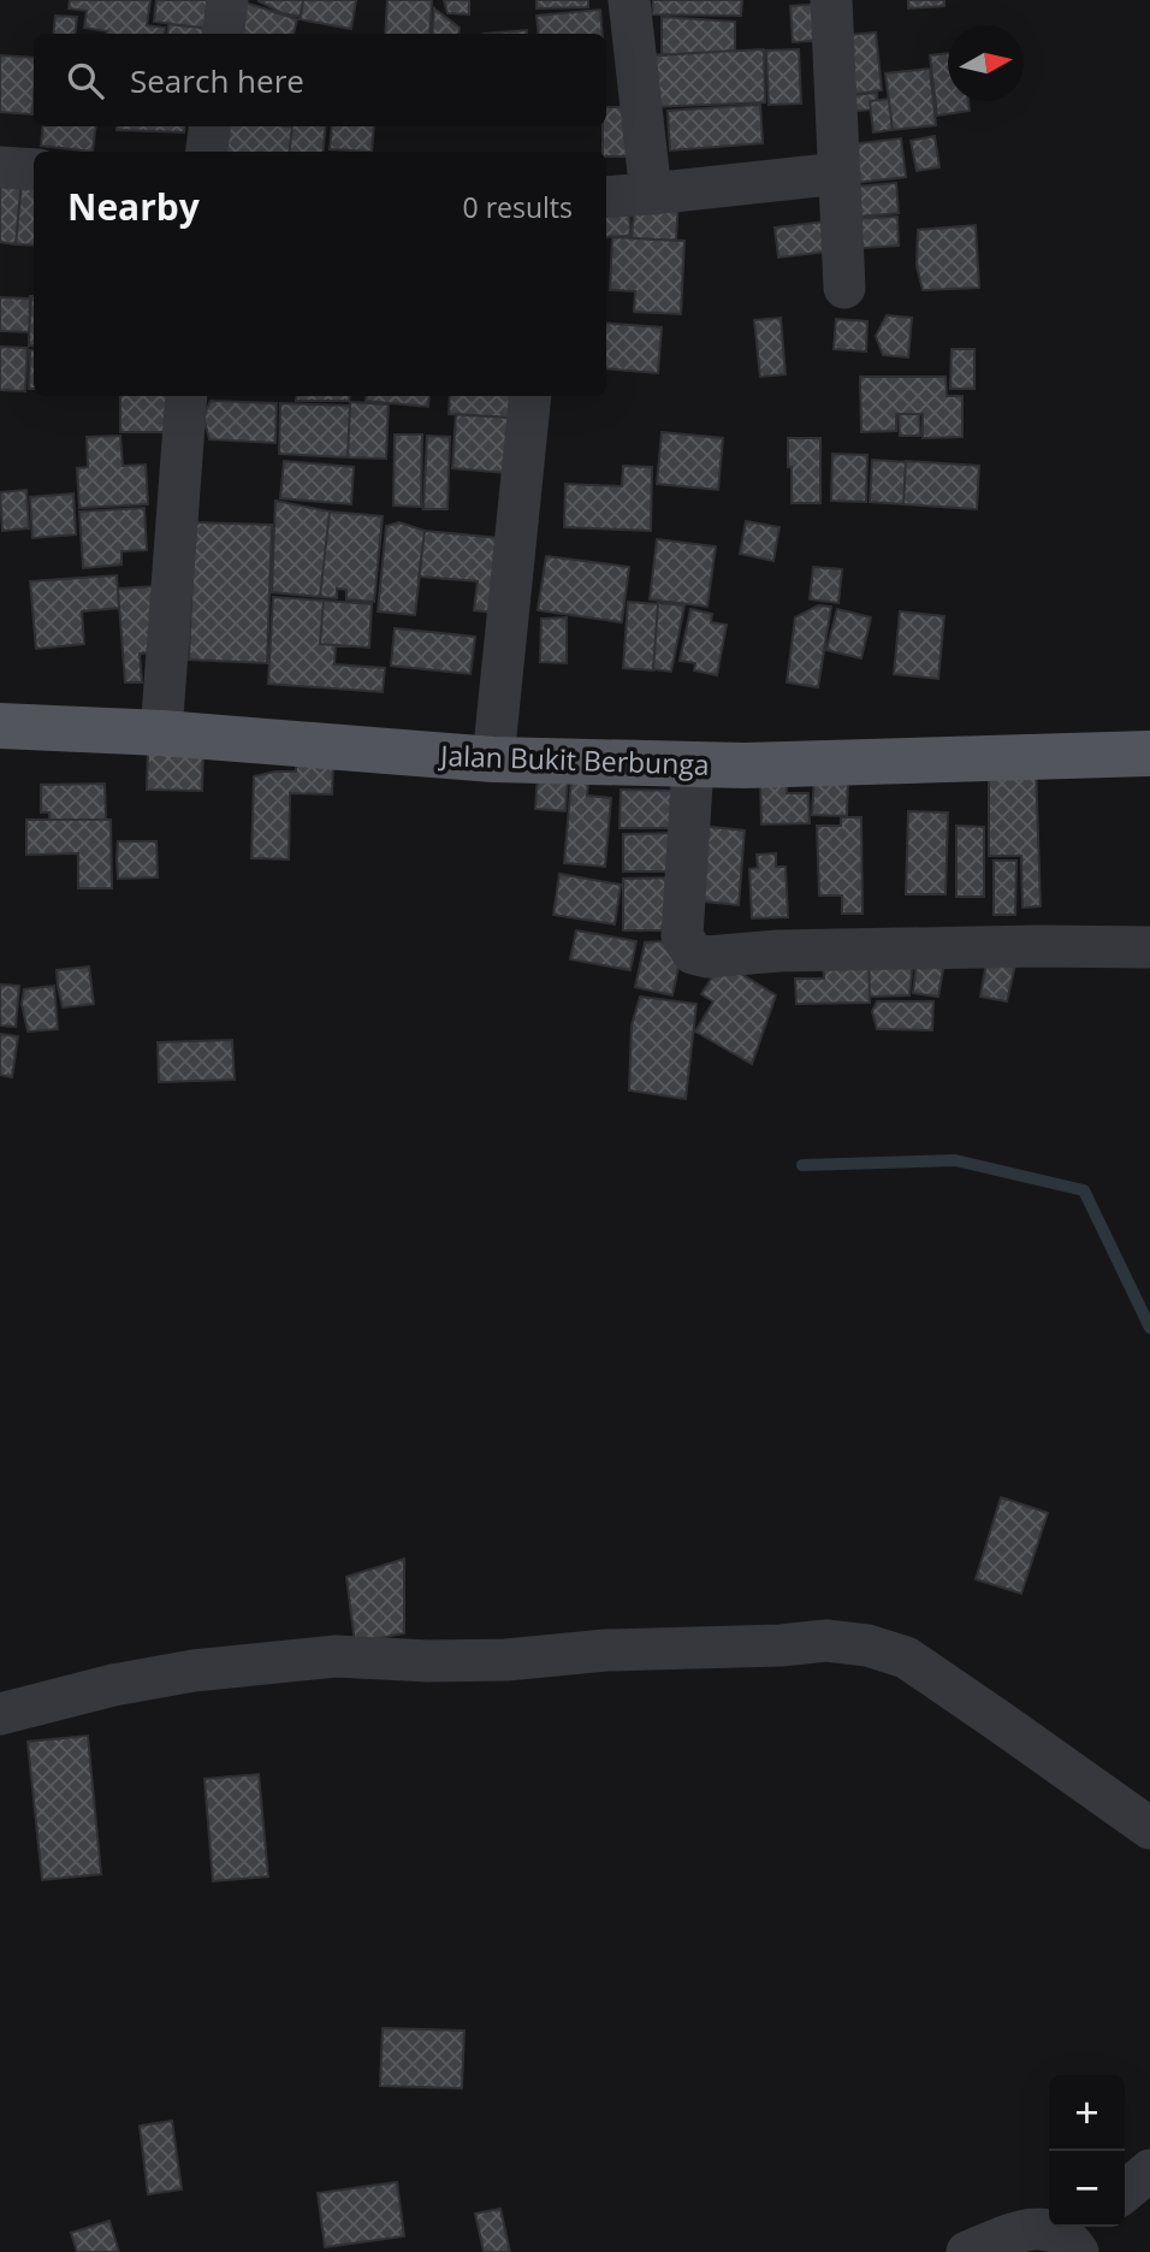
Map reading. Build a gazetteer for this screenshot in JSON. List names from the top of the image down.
{
  "streets": {
    "main road": ["Jalan Bukit Berbunga"]
  },
  "north": "right",
  "page": {
    "search": "Search here",
    "heading": ["Nearby", "0 results"],
    "map_buttons": ["+", "−"]
  }
}
